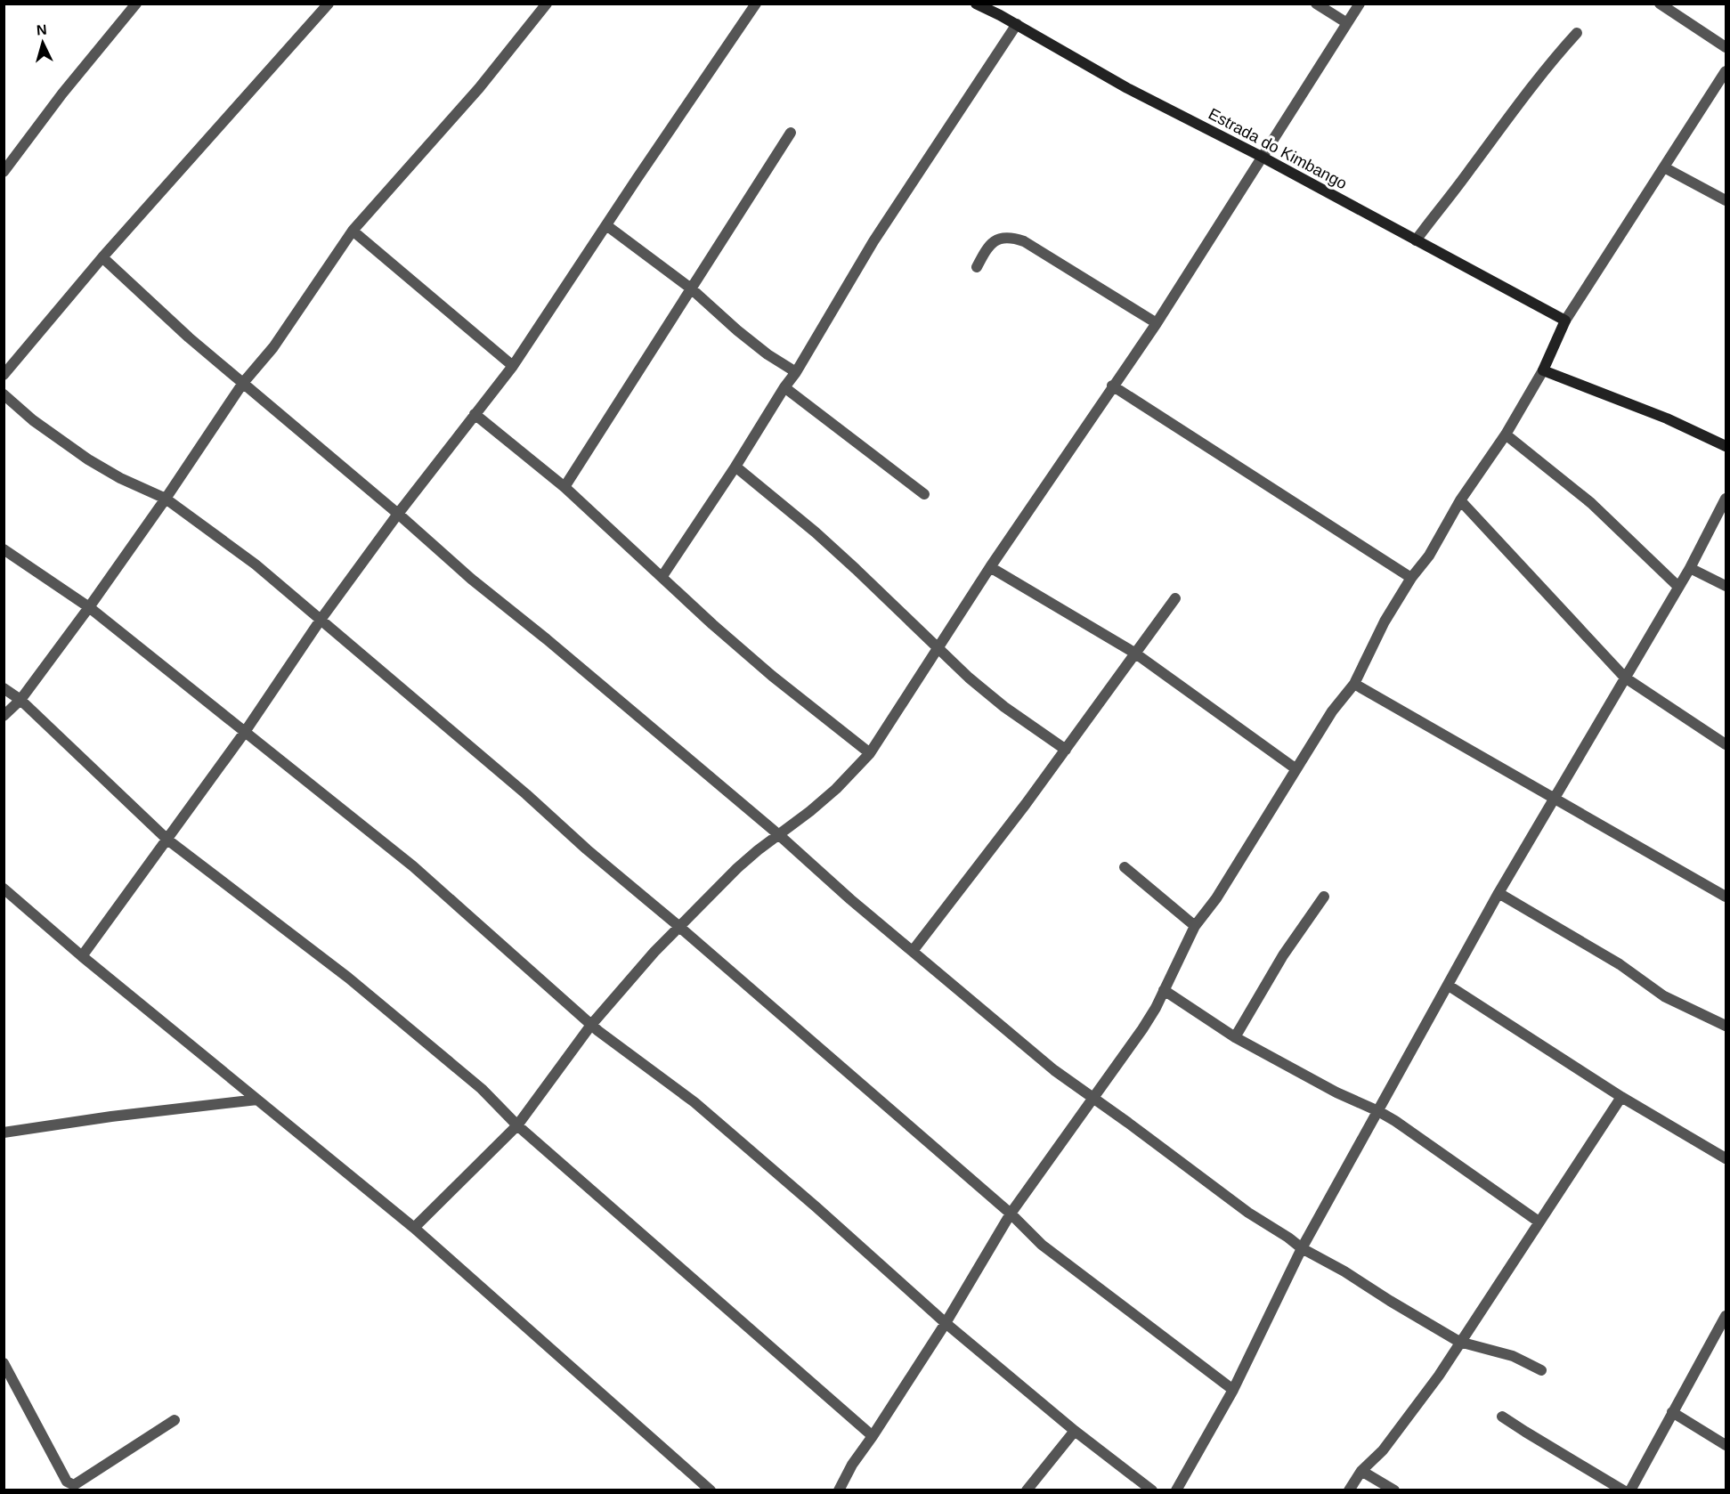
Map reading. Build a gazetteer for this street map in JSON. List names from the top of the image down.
{
  "streets": {
    "street": ["Estrada do Kimbango"]
  },
  "north": "top"
}
